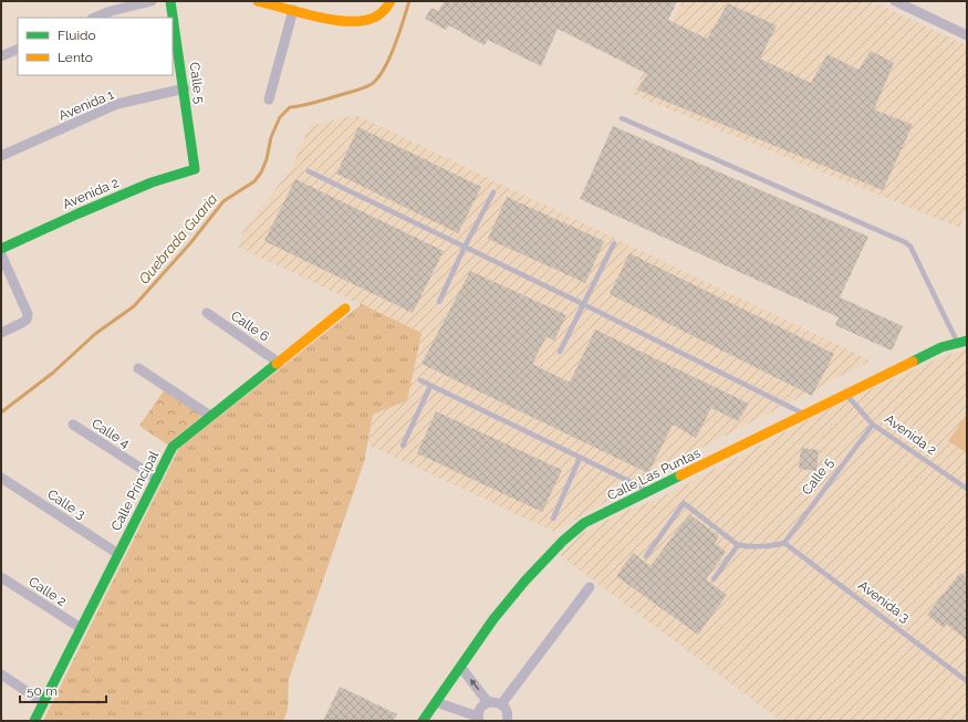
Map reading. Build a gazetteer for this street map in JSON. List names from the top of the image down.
{
  "streets": {
    "street": [
      "Calle 5",
      "Avenida 1",
      "Avenida 2",
      "Calle 6",
      "Calle 4",
      "Calle Las Puntas",
      "Calle Principal",
      "Calle 3",
      "Calle 2"
    ],
    "lane": ["Avenida 3"]
  },
  "crossings": [
    ["Calle 5", "Avenida 1"],
    ["Calle 5", "Avenida 2"],
    ["Calle 5", "Avenida 3"],
    ["Avenida 2", "Calle Las Puntas"],
    ["Calle 6", "Calle Principal"],
    ["Calle 4", "Calle Principal"],
    ["Calle Principal", "Calle 3"],
    ["Calle Principal", "Calle 2"]
  ],
  "water": ["Quebrada Guaria"],
  "legend": ["Fluido", "Lento"],
  "scale_bar": "50 m"
}
